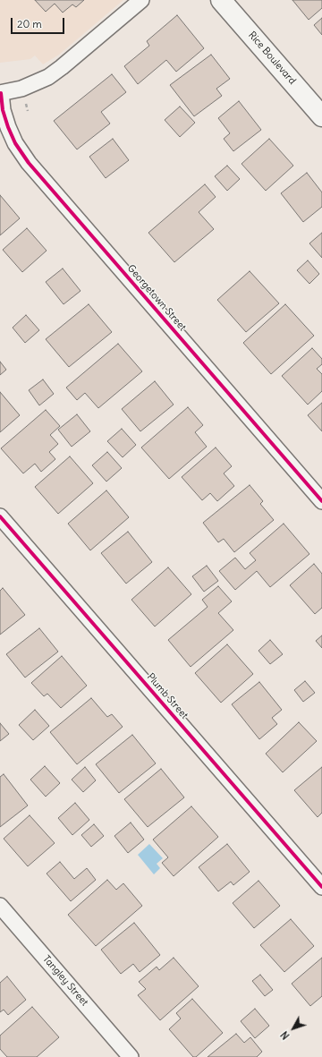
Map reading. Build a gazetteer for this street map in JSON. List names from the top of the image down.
{
  "streets": {
    "street": [
      "Rice Boulevard",
      "Georgetown Street",
      "Plumb Street",
      "Tangley Street"
    ]
  },
  "scale_bar": "20 m",
  "north": "bottom left"
}
